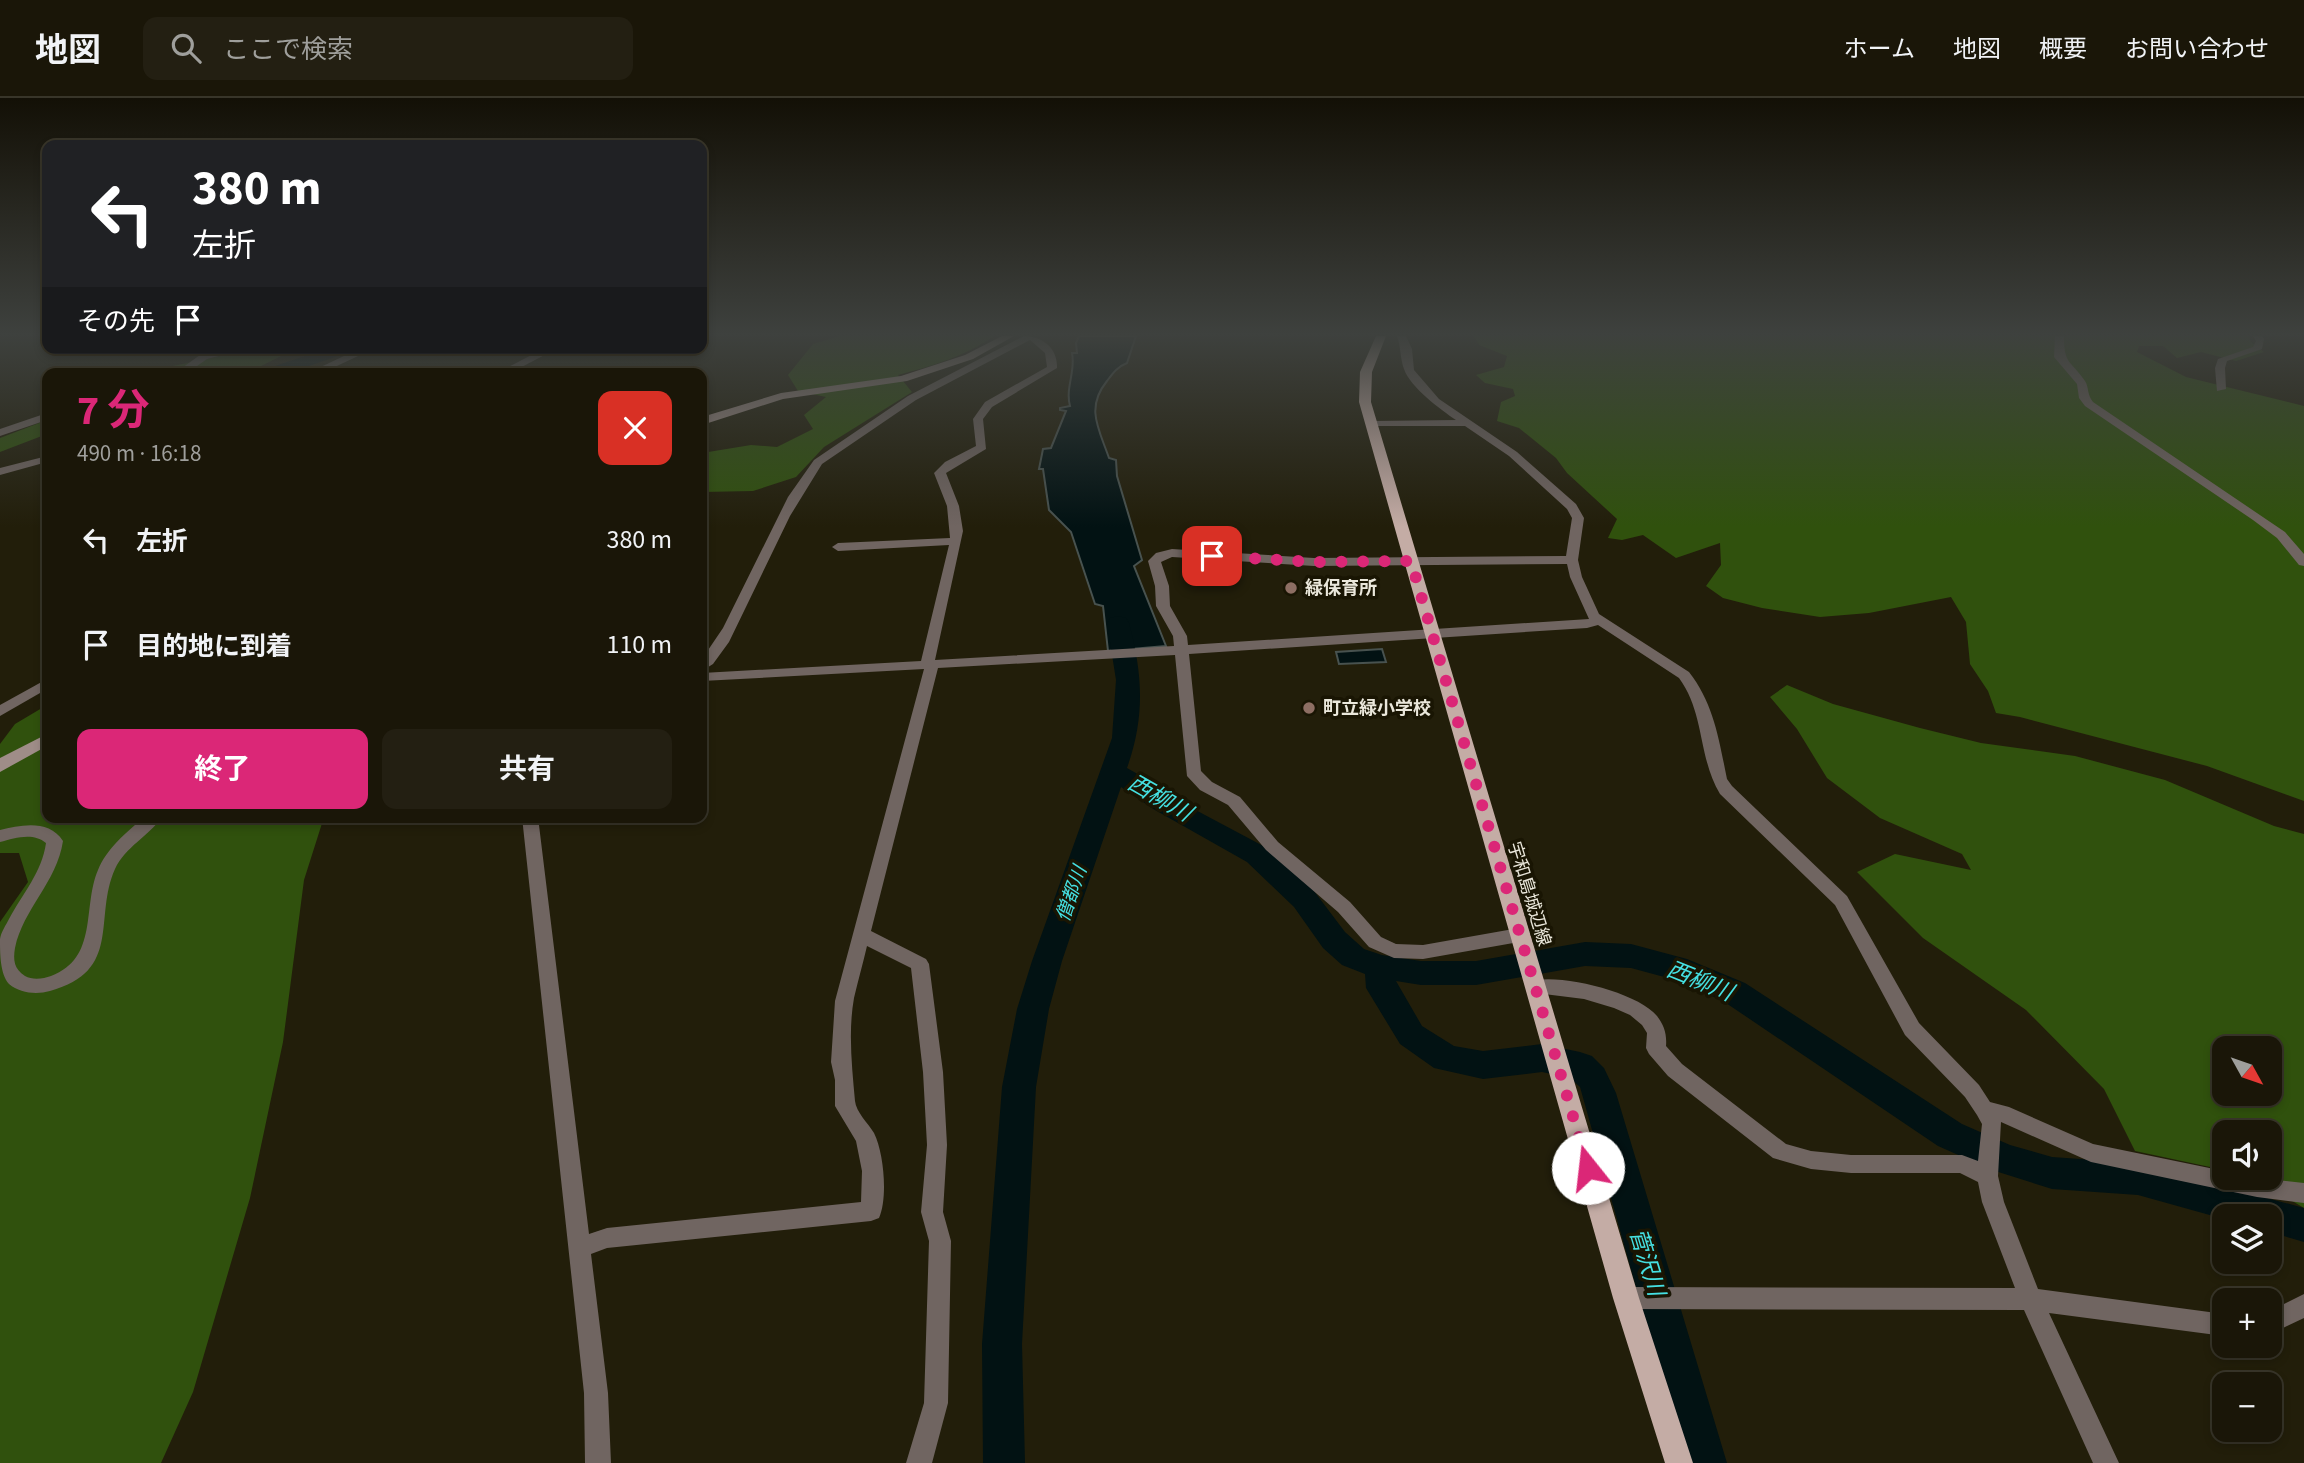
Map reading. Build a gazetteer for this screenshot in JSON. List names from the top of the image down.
{
  "streets": {
    "main road": ["宇和島城辺線"]
  },
  "water": ["西柳川", "僧都川", "菅沢川"],
  "places": ["緑保育所", "町立緑小学校"],
  "north": "bottom right",
  "page": {
    "header": "地図",
    "search": "ここで検索",
    "nav": [
      "ホーム",
      "地図",
      "概要",
      "お問い合わせ"
    ],
    "turn": ["380 m", "左折"],
    "then": "その先",
    "heading": ["7 分", "490 m · 16:18"],
    "list": [
      {
        "name": "左折",
        "value": "380 m"
      },
      {
        "name": "目的地に到着",
        "value": "110 m"
      }
    ],
    "buttons": ["終了", "共有"],
    "map_buttons": ["+", "−"]
  }
}
